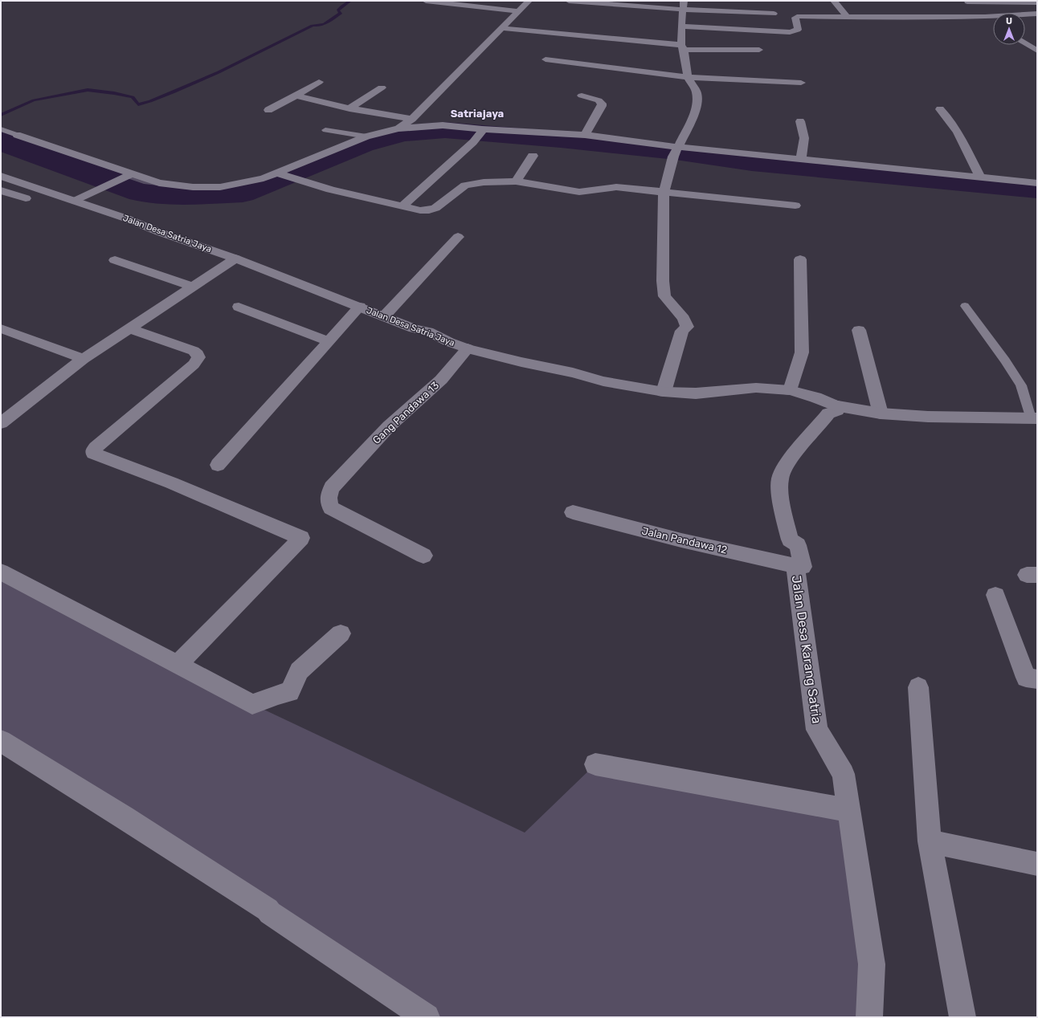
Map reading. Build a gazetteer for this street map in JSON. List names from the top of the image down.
{
  "streets": {
    "street": [
      "Jalan Desa Satria Jaya",
      "Gang Pandawa 13",
      "Jalan Pandawa 12",
      "Jalan Desa Karang Satria"
    ]
  },
  "crossings": [
    ["Jalan Desa Satria Jaya", "Gang Pandawa 13"],
    ["Jalan Desa Satria Jaya", "Jalan Desa Karang Satria"],
    ["Jalan Pandawa 12", "Jalan Desa Karang Satria"]
  ],
  "districts": ["Satriajaya"],
  "north": "top"
}
